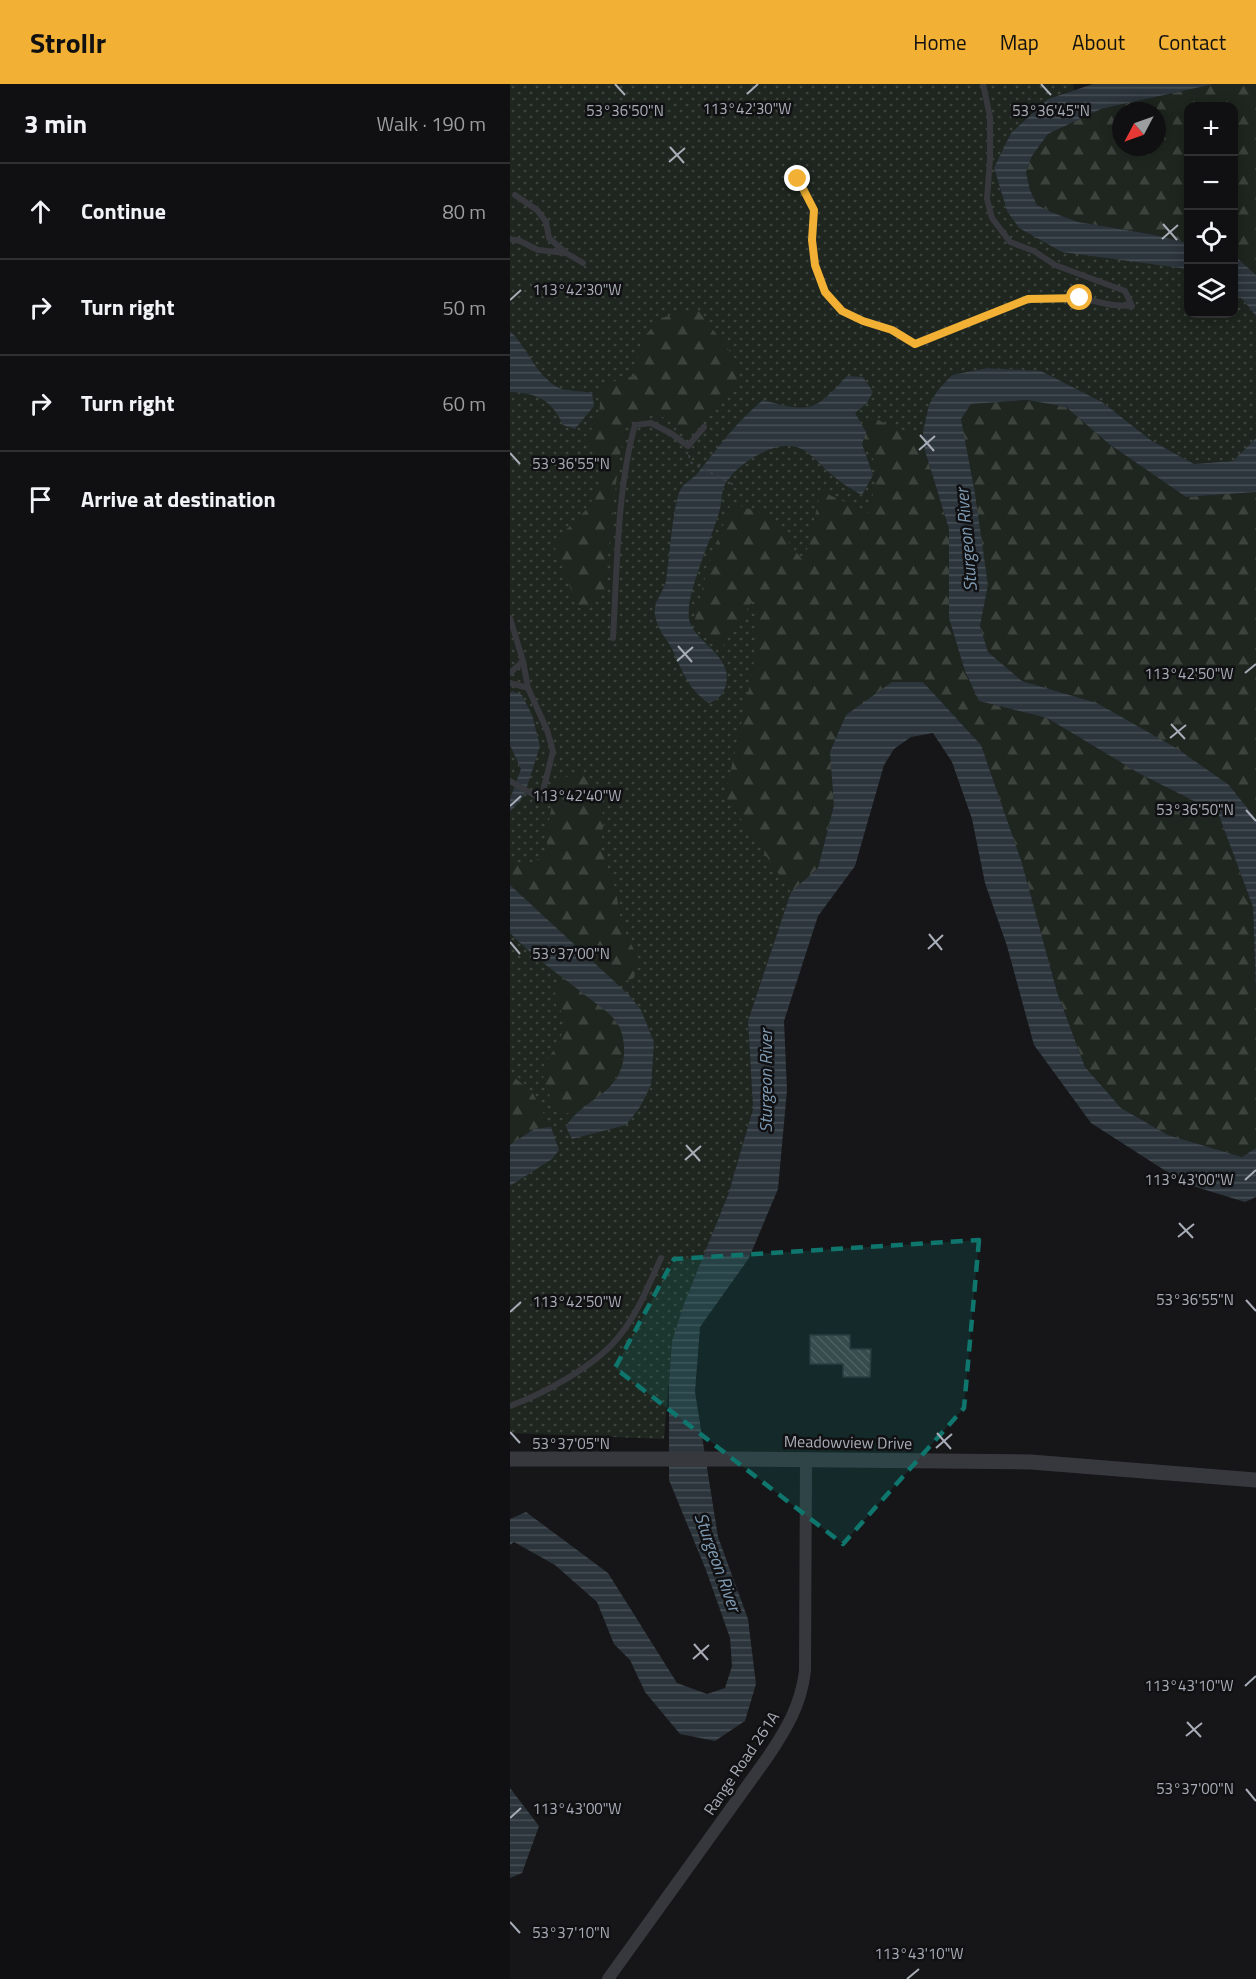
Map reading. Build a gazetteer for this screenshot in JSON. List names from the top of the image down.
{
  "streets": {
    "street": ["Meadowview Drive", "Range Road 261A"]
  },
  "crossings": [
    ["Meadowview Drive", "Range Road 261A"]
  ],
  "water": ["Sturgeon River"],
  "north": "bottom left",
  "page": {
    "header": "Strollr",
    "nav": [
      "Home",
      "Map",
      "About",
      "Contact"
    ],
    "heading": ["3 min", "Walk · 190 m"],
    "map_buttons": ["+", "−"],
    "list": [
      ["Continue", "80 m"],
      ["Turn right", "50 m"],
      ["Turn right", "60 m"],
      "Arrive at destination"
    ]
  },
  "coordinates": [
    "113°42'30\"W",
    "53°36'50\"N",
    "53°36'45\"N",
    "53°36'55\"N",
    "113°42'50\"W",
    "113°42'40\"W",
    "53°37'00\"N",
    "113°43'00\"W",
    "53°37'05\"N",
    "113°43'10\"W",
    "53°37'10\"N"
  ]
}
